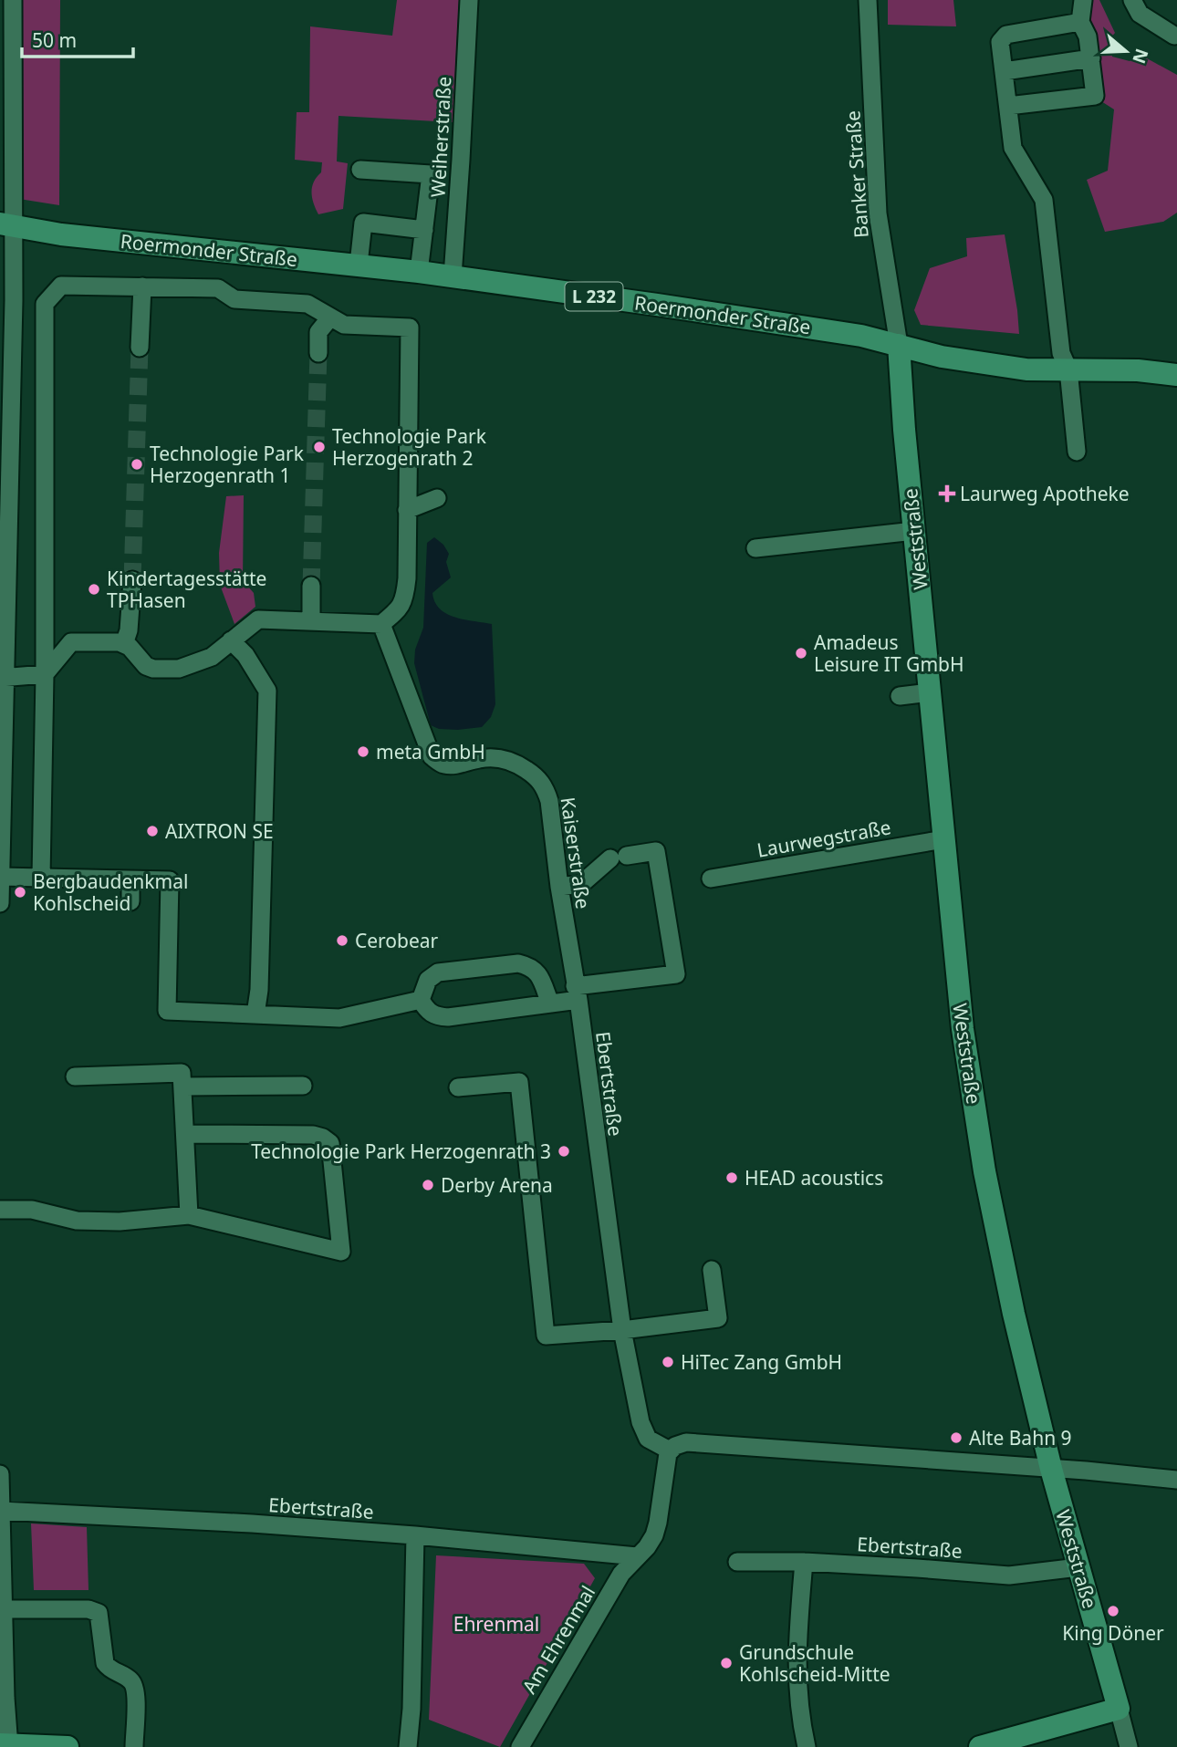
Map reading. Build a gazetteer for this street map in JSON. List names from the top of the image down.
{
  "streets": {
    "main road": ["Roermonder Straße", "L 232", "Weststraße"],
    "street": [
      "Weiherstraße",
      "Banker Straße",
      "Laurwegstraße",
      "Kaiserstraße",
      "Ebertstraße",
      "Am Ehrenmal"
    ]
  },
  "crossings": [
    ["Weiherstraße", "Roermonder Straße"],
    ["Banker Straße", "Roermonder Straße"],
    ["Banker Straße", "Weststraße"],
    ["Roermonder Straße", "Weststraße"],
    ["Weststraße", "Laurwegstraße"],
    ["Weststraße", "Ebertstraße"],
    ["Kaiserstraße", "Ebertstraße"],
    ["Ebertstraße", "Am Ehrenmal"]
  ],
  "parks": ["Ehrenmal"],
  "places": {
    "other": [
      "Technologie Park Herzogenrath 2",
      "Technologie Park Herzogenrath 1",
      "Kindertagesstätte TPHasen",
      "Amadeus Leisure IT GmbH",
      "meta GmbH",
      "AIXTRON SE",
      "Bergbaudenkmal Kohlscheid",
      "Cerobear",
      "Technologie Park Herzogenrath 3",
      "HEAD acoustics",
      "Derby Arena",
      "HiTec Zang GmbH",
      "Alte Bahn 9",
      "King Döner",
      "Grundschule Kohlscheid-Mitte"
    ],
    "health": ["Laurweg Apotheke"]
  },
  "scale_bar": "50 m",
  "north": "right"
}
